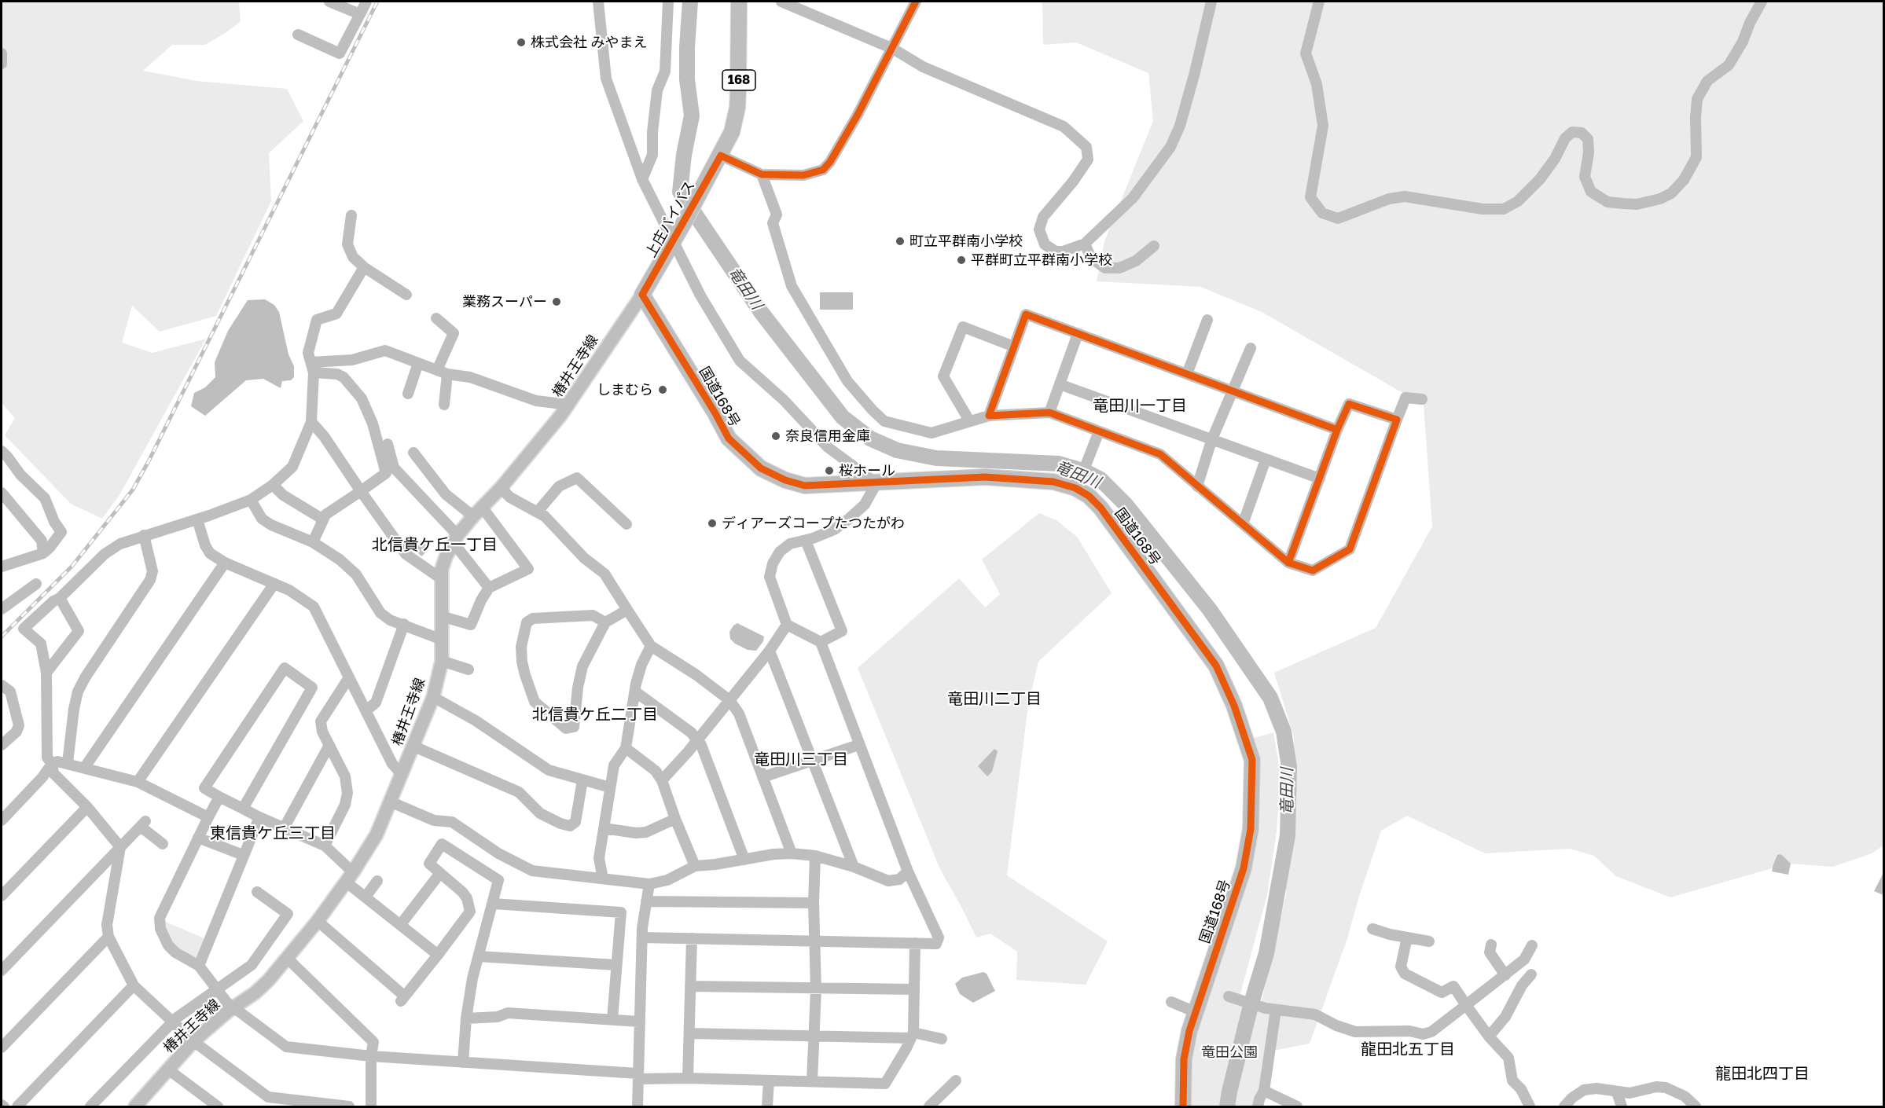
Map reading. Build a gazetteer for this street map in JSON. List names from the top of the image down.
{
  "streets": {
    "highway": ["168", "上庄バイパス", "国道168号"],
    "main road": ["椿井王寺線"]
  },
  "crossings": [
    ["上庄バイパス", "椿井王寺線"],
    ["上庄バイパス", "国道168号"],
    ["椿井王寺線", "国道168号"]
  ],
  "districts": [
    "竜田川一丁目",
    "北信貴ケ丘一丁目",
    "竜田川二丁目",
    "北信貴ケ丘二丁目",
    "竜田川三丁目",
    "東信貴ケ丘三丁目",
    "龍田北五丁目",
    "龍田北四丁目"
  ],
  "water": ["竜田川"],
  "parks": ["竜田公園"],
  "places": [
    "株式会社 みやまえ",
    "町立平群南小学校",
    "平群町立平群南小学校",
    "業務スーパー",
    "しまむら",
    "奈良信用金庫",
    "桜ホール",
    "ディアーズコープたつたがわ"
  ]
}
